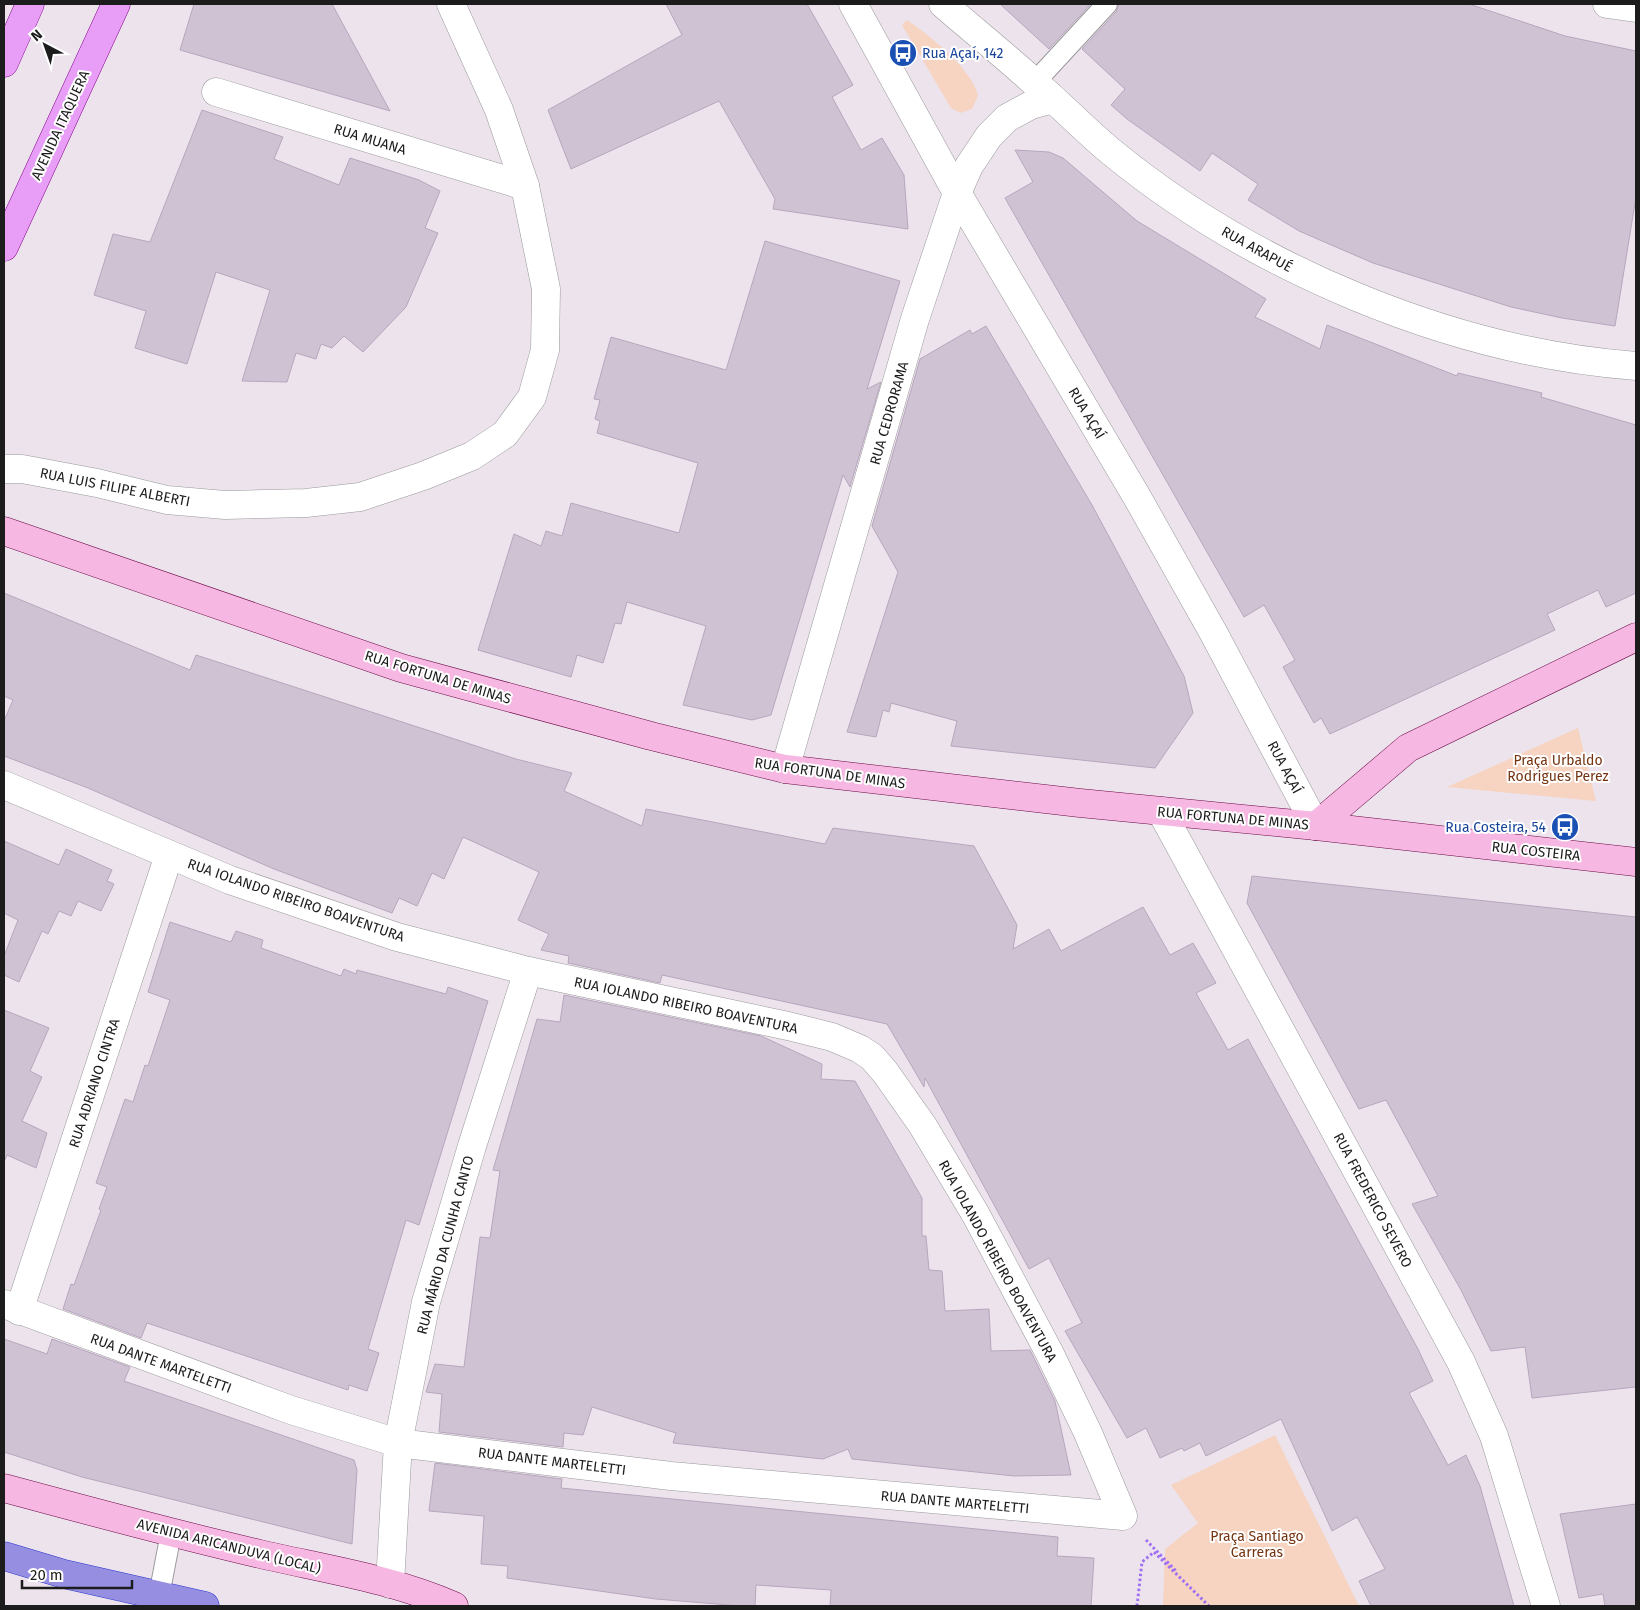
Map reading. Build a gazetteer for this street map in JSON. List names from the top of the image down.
{
  "streets": {
    "main road": ["AVENIDA ITAQUERA"],
    "street": [
      "RUA MUANA",
      "RUA ARAPUÉ",
      "RUA CEDRORAMA",
      "RUA AÇAÍ",
      "RUA LUIS FILIPE ALBERTI",
      "RUA FORTUNA DE MINAS",
      "RUA COSTEIRA",
      "RUA IOLANDO RIBEIRO BOAVENTURA",
      "RUA ADRIANO CINTRA",
      "RUA FREDERICO SEVERO",
      "RUA MÁRIO DA CUNHA CANTO",
      "RUA DANTE MARTELETTI",
      "AVENIDA ARICANDUVA (LOCAL)"
    ]
  },
  "crossings": [
    ["RUA MUANA", "RUA LUIS FILIPE ALBERTI"],
    ["RUA ARAPUÉ", "RUA CEDRORAMA"],
    ["RUA CEDRORAMA", "RUA AÇAÍ"],
    ["RUA CEDRORAMA", "RUA FORTUNA DE MINAS"],
    ["RUA AÇAÍ", "RUA FORTUNA DE MINAS"],
    ["RUA AÇAÍ", "RUA COSTEIRA"],
    ["RUA FORTUNA DE MINAS", "RUA COSTEIRA"],
    ["RUA FORTUNA DE MINAS", "RUA FREDERICO SEVERO"],
    ["RUA IOLANDO RIBEIRO BOAVENTURA", "RUA ADRIANO CINTRA"],
    ["RUA IOLANDO RIBEIRO BOAVENTURA", "RUA MÁRIO DA CUNHA CANTO"],
    ["RUA IOLANDO RIBEIRO BOAVENTURA", "RUA DANTE MARTELETTI"],
    ["RUA ADRIANO CINTRA", "RUA DANTE MARTELETTI"],
    ["RUA MÁRIO DA CUNHA CANTO", "RUA DANTE MARTELETTI"],
    ["RUA MÁRIO DA CUNHA CANTO", "AVENIDA ARICANDUVA (LOCAL)"]
  ],
  "parks": ["Praça Urbaldo Rodrigues Perez", "Praça Santiago Carreras"],
  "places": {
    "bus stop": ["Rua Açaí, 142", "Rua Costeira, 54"]
  },
  "scale_bar": "20 m",
  "north": "top left"
}
